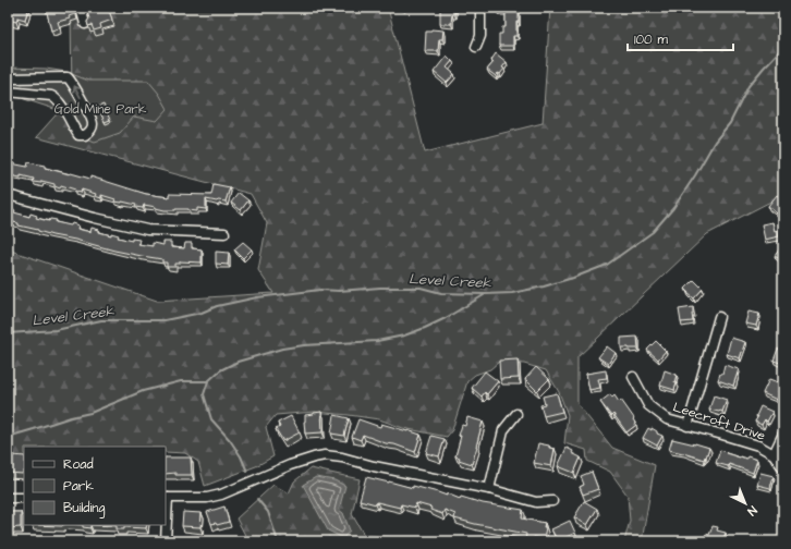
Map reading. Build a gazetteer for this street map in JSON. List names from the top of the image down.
{
  "streets": {
    "street": ["Leecroft Drive"]
  },
  "water": ["Level Creek"],
  "parks": ["Gold Mine Park"],
  "legend": ["Road", "Park", "Building"],
  "scale_bar": "100 m",
  "north": "bottom right"
}
